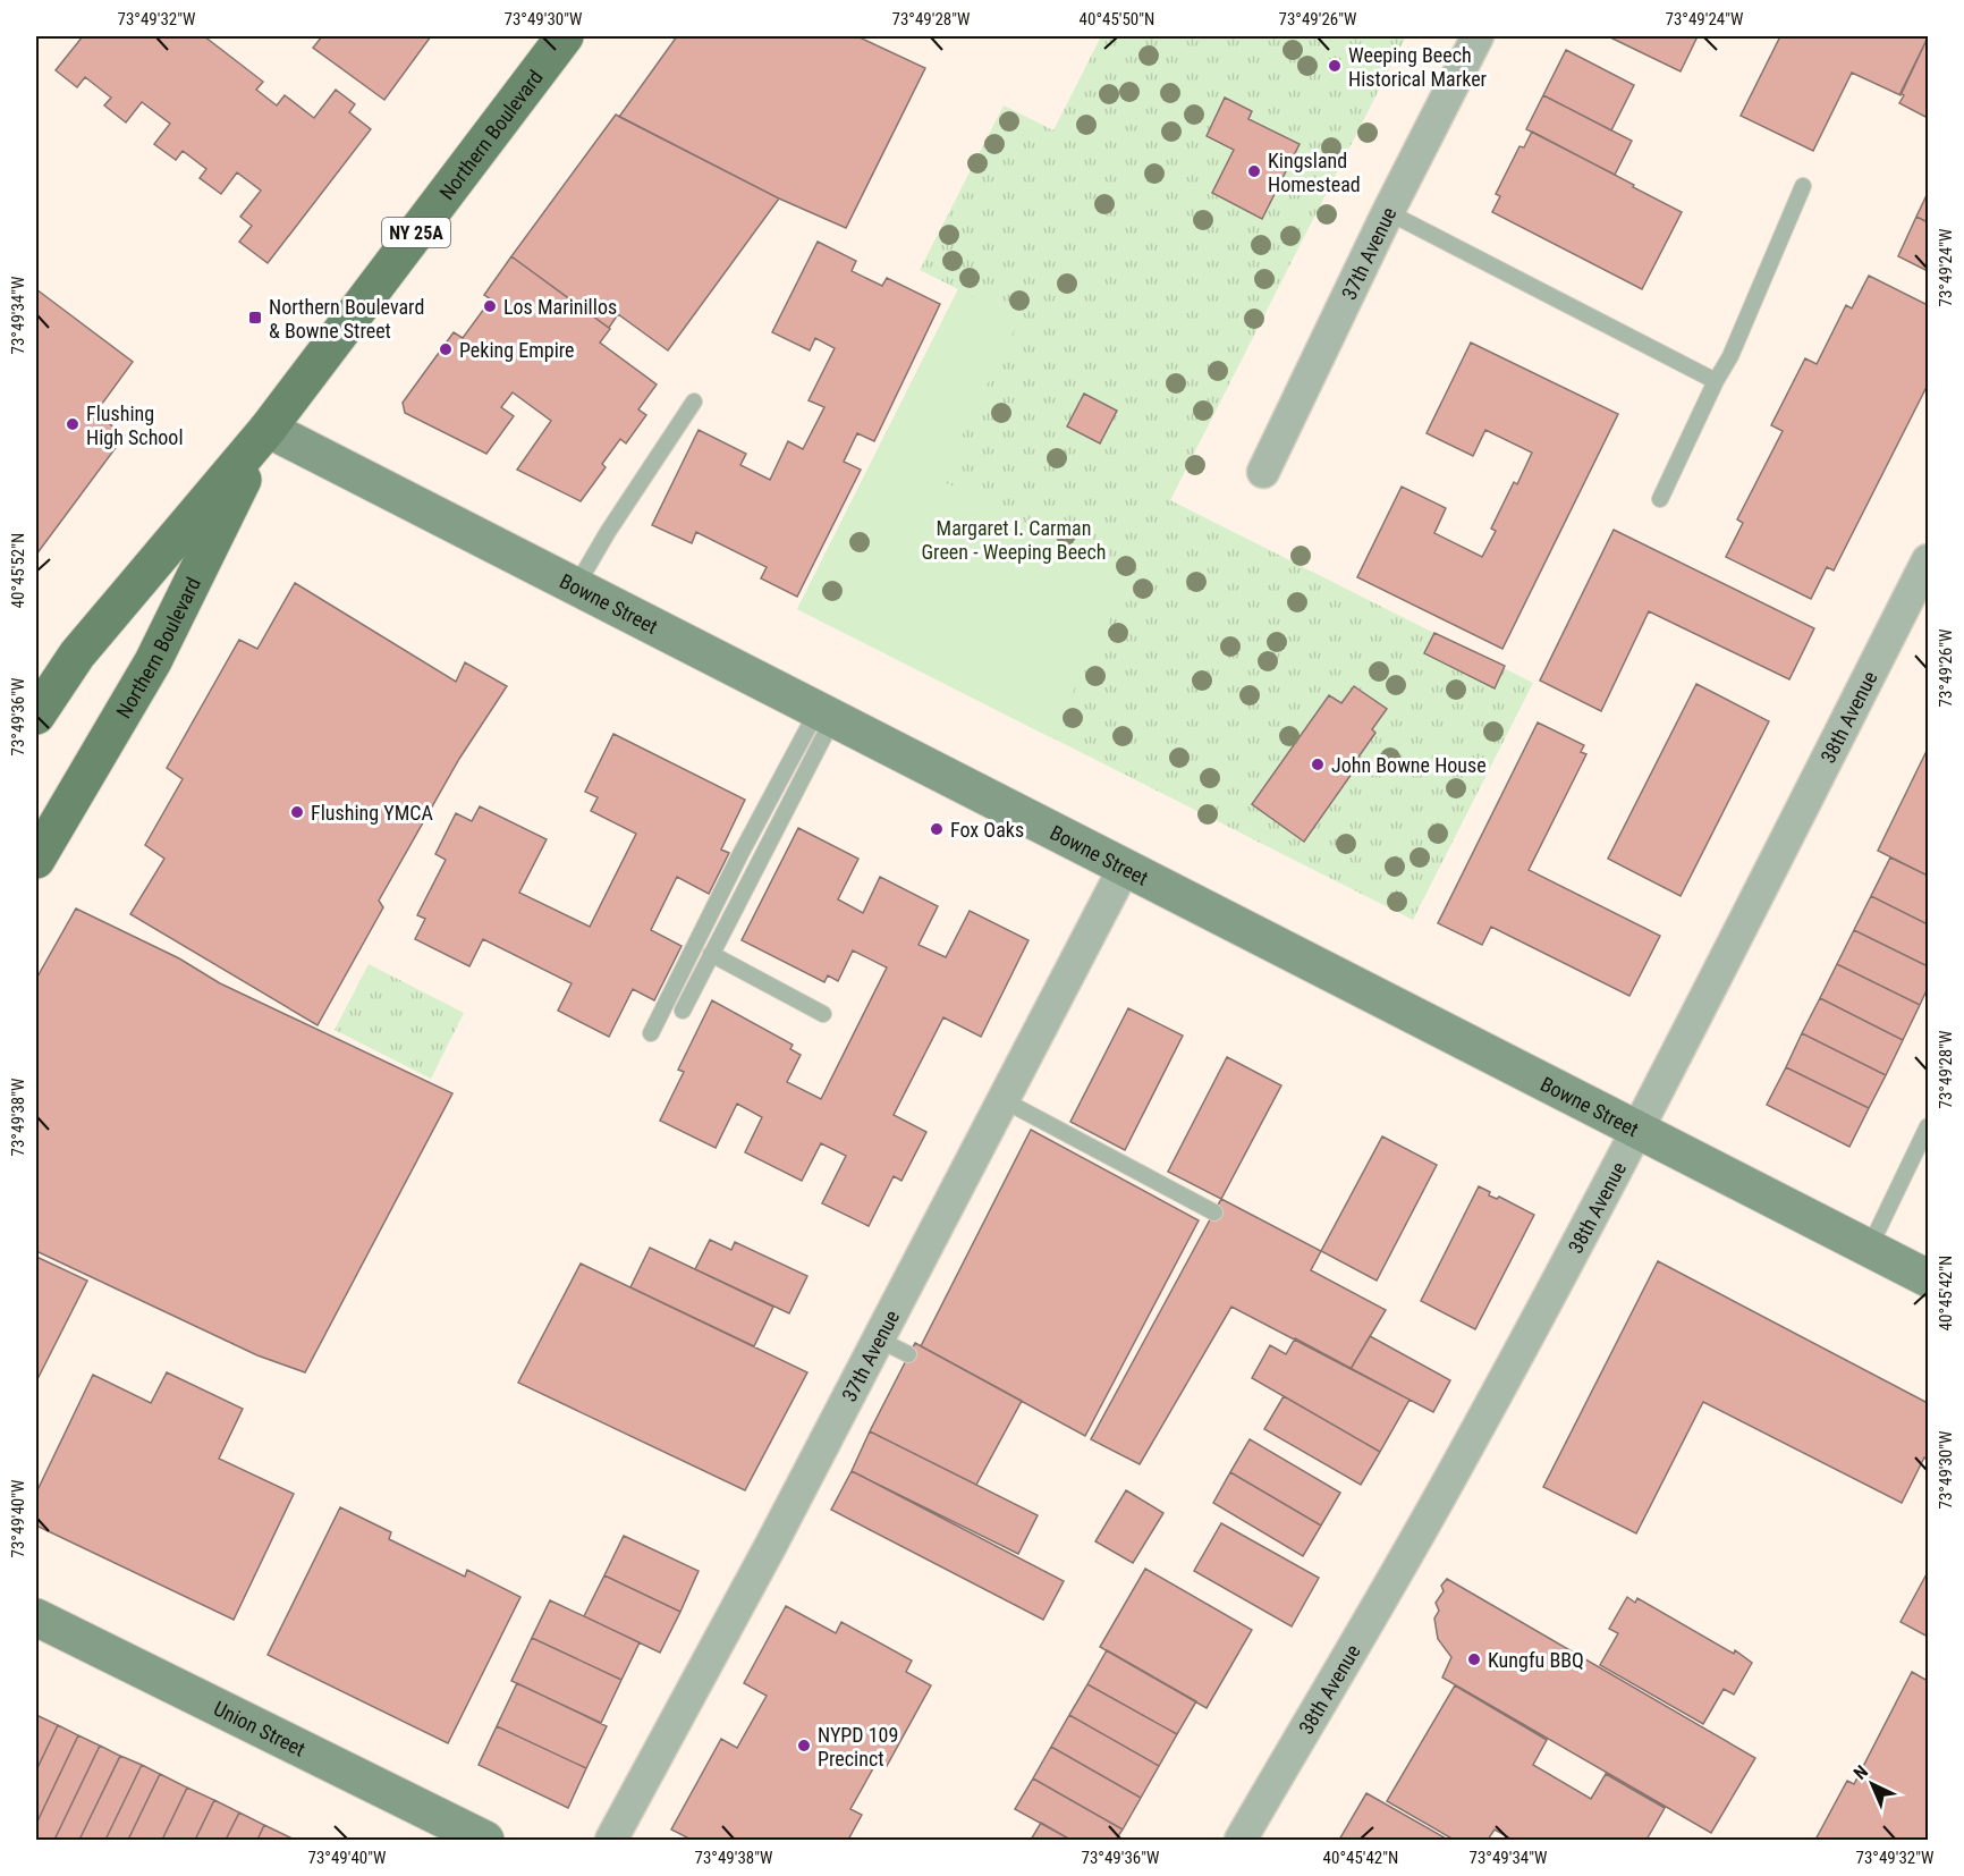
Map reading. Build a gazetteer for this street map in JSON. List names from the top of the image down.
{
  "streets": {
    "main road": ["Northern Boulevard", "NY 25A"],
    "street": [
      "37th Avenue",
      "Bowne Street",
      "38th Avenue",
      "Union Street"
    ]
  },
  "crossings": [
    ["Northern Boulevard", "Bowne Street"],
    ["37th Avenue", "Bowne Street"],
    ["Bowne Street", "38th Avenue"]
  ],
  "parks": ["Margaret I. Carman Green - Weeping Beech"],
  "places": {
    "other": [
      "Weeping Beech Historical Marker",
      "Kingsland Homestead",
      "Los Marinillos",
      "Peking Empire",
      "Flushing High School",
      "John Bowne House",
      "Flushing YMCA",
      "Fox Oaks",
      "Kungfu BBQ",
      "NYPD 109 Precinct"
    ],
    "transit": ["Northern Boulevard & Bowne Street"]
  },
  "north": "top left",
  "coordinates": [
    "73°49'32\"W",
    "73°49'30\"W",
    "73°49'28\"W",
    "40°45'50\"N",
    "73°49'26\"W",
    "73°49'24\"W",
    "73°49'34\"W",
    "40°45'52\"N",
    "73°49'36\"W",
    "73°49'38\"W",
    "40°45'42\"N",
    "73°49'40\"W"
  ]
}
